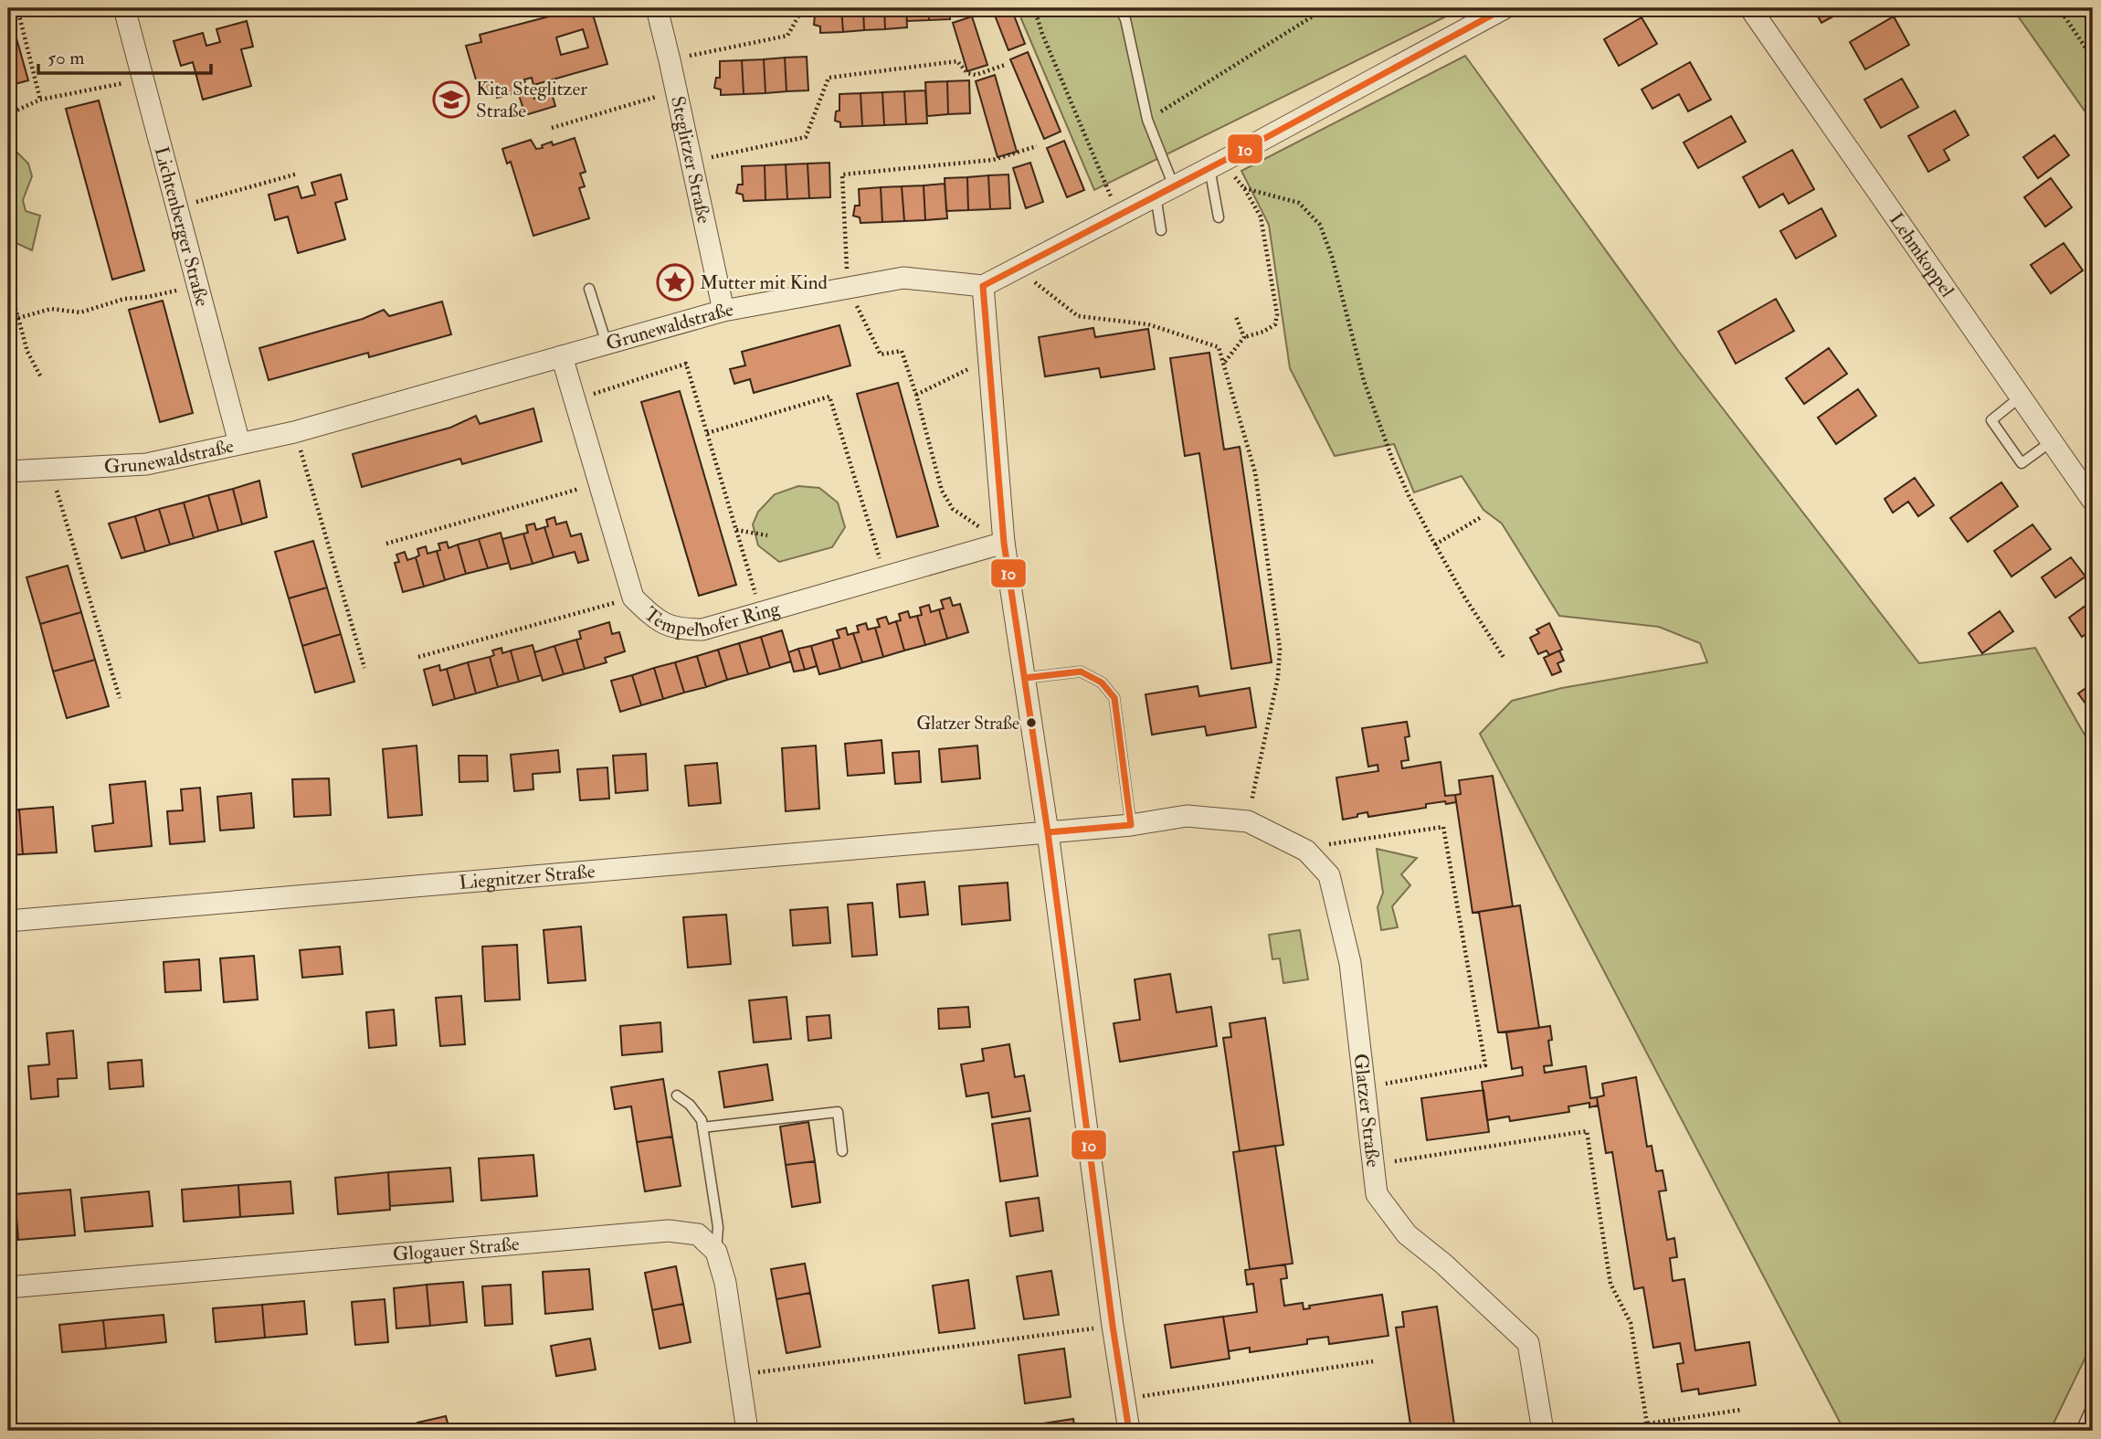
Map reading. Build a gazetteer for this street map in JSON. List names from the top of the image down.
{
  "streets": {
    "street": [
      "Steglitzer Straße",
      "Lichtenberger Straße",
      "Lehmkoppel",
      "Grunewaldstraße",
      "Tempelhofer Ring",
      "Liegnitzer Straße",
      "Glatzer Straße",
      "Glogauer Straße"
    ]
  },
  "crossings": [
    ["Steglitzer Straße", "Grunewaldstraße"],
    ["Lichtenberger Straße", "Grunewaldstraße"],
    ["Grunewaldstraße", "Tempelhofer Ring"],
    ["Liegnitzer Straße", "Glatzer Straße"]
  ],
  "places": {
    "school or university": ["Kita Steglitzer Straße"],
    "place": ["Mutter mit Kind"],
    "other": ["Glatzer Straße"]
  },
  "lines": ["transit line 10"],
  "scale_bar": "50 m"
}
